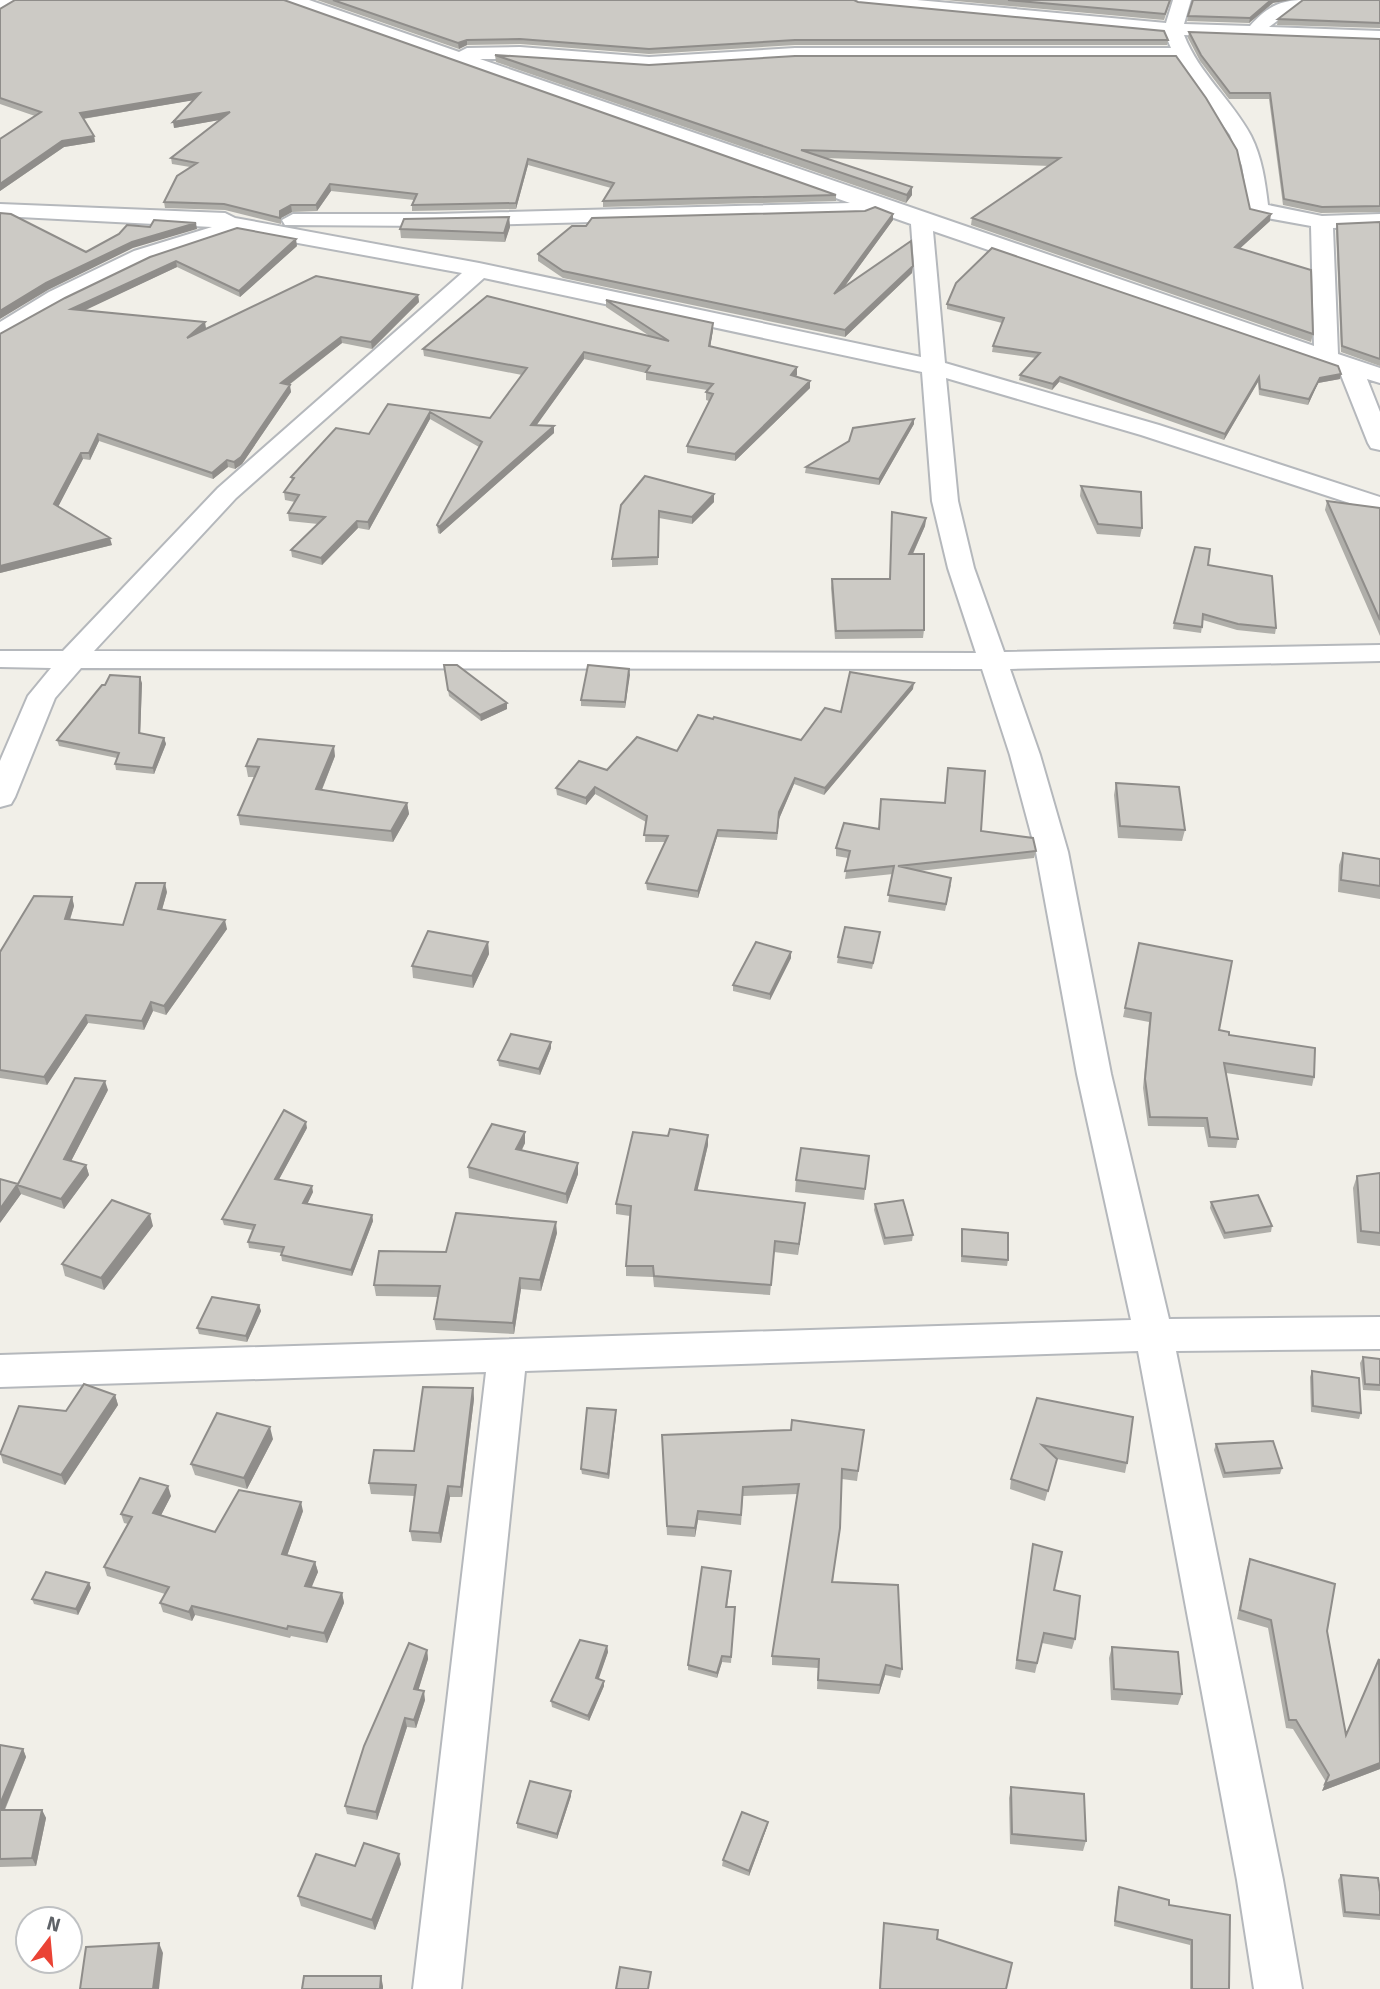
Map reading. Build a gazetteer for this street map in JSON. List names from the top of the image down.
{
  "north": "top"
}
